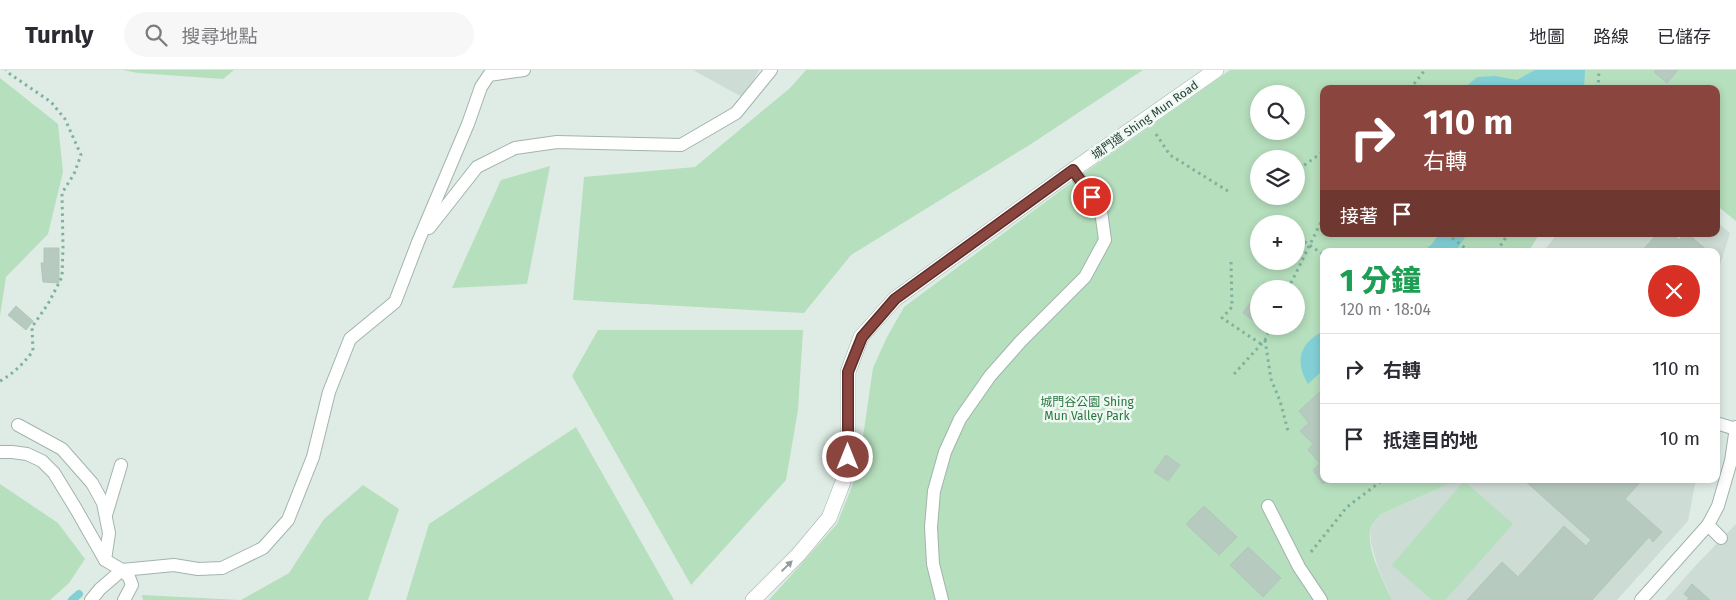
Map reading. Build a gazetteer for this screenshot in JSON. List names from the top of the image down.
{
  "streets": {
    "street": ["城門道 Shing Mun Road"]
  },
  "one_way": ["城門道 Shing Mun Road"],
  "parks": ["城門谷公園 Shing Mun Valley Park"],
  "page": {
    "header": "Turnly",
    "search": "搜尋地點",
    "nav": ["地圖", "路線", "已儲存"],
    "map_buttons": ["+", "−"],
    "turn": ["110 m", "右轉"],
    "then": "接著",
    "heading": ["1 分鐘", "120 m · 18:04"],
    "list": [
      {
        "name": "右轉",
        "value": "110 m"
      },
      {
        "name": "抵達目的地",
        "value": "10 m"
      }
    ]
  }
}
